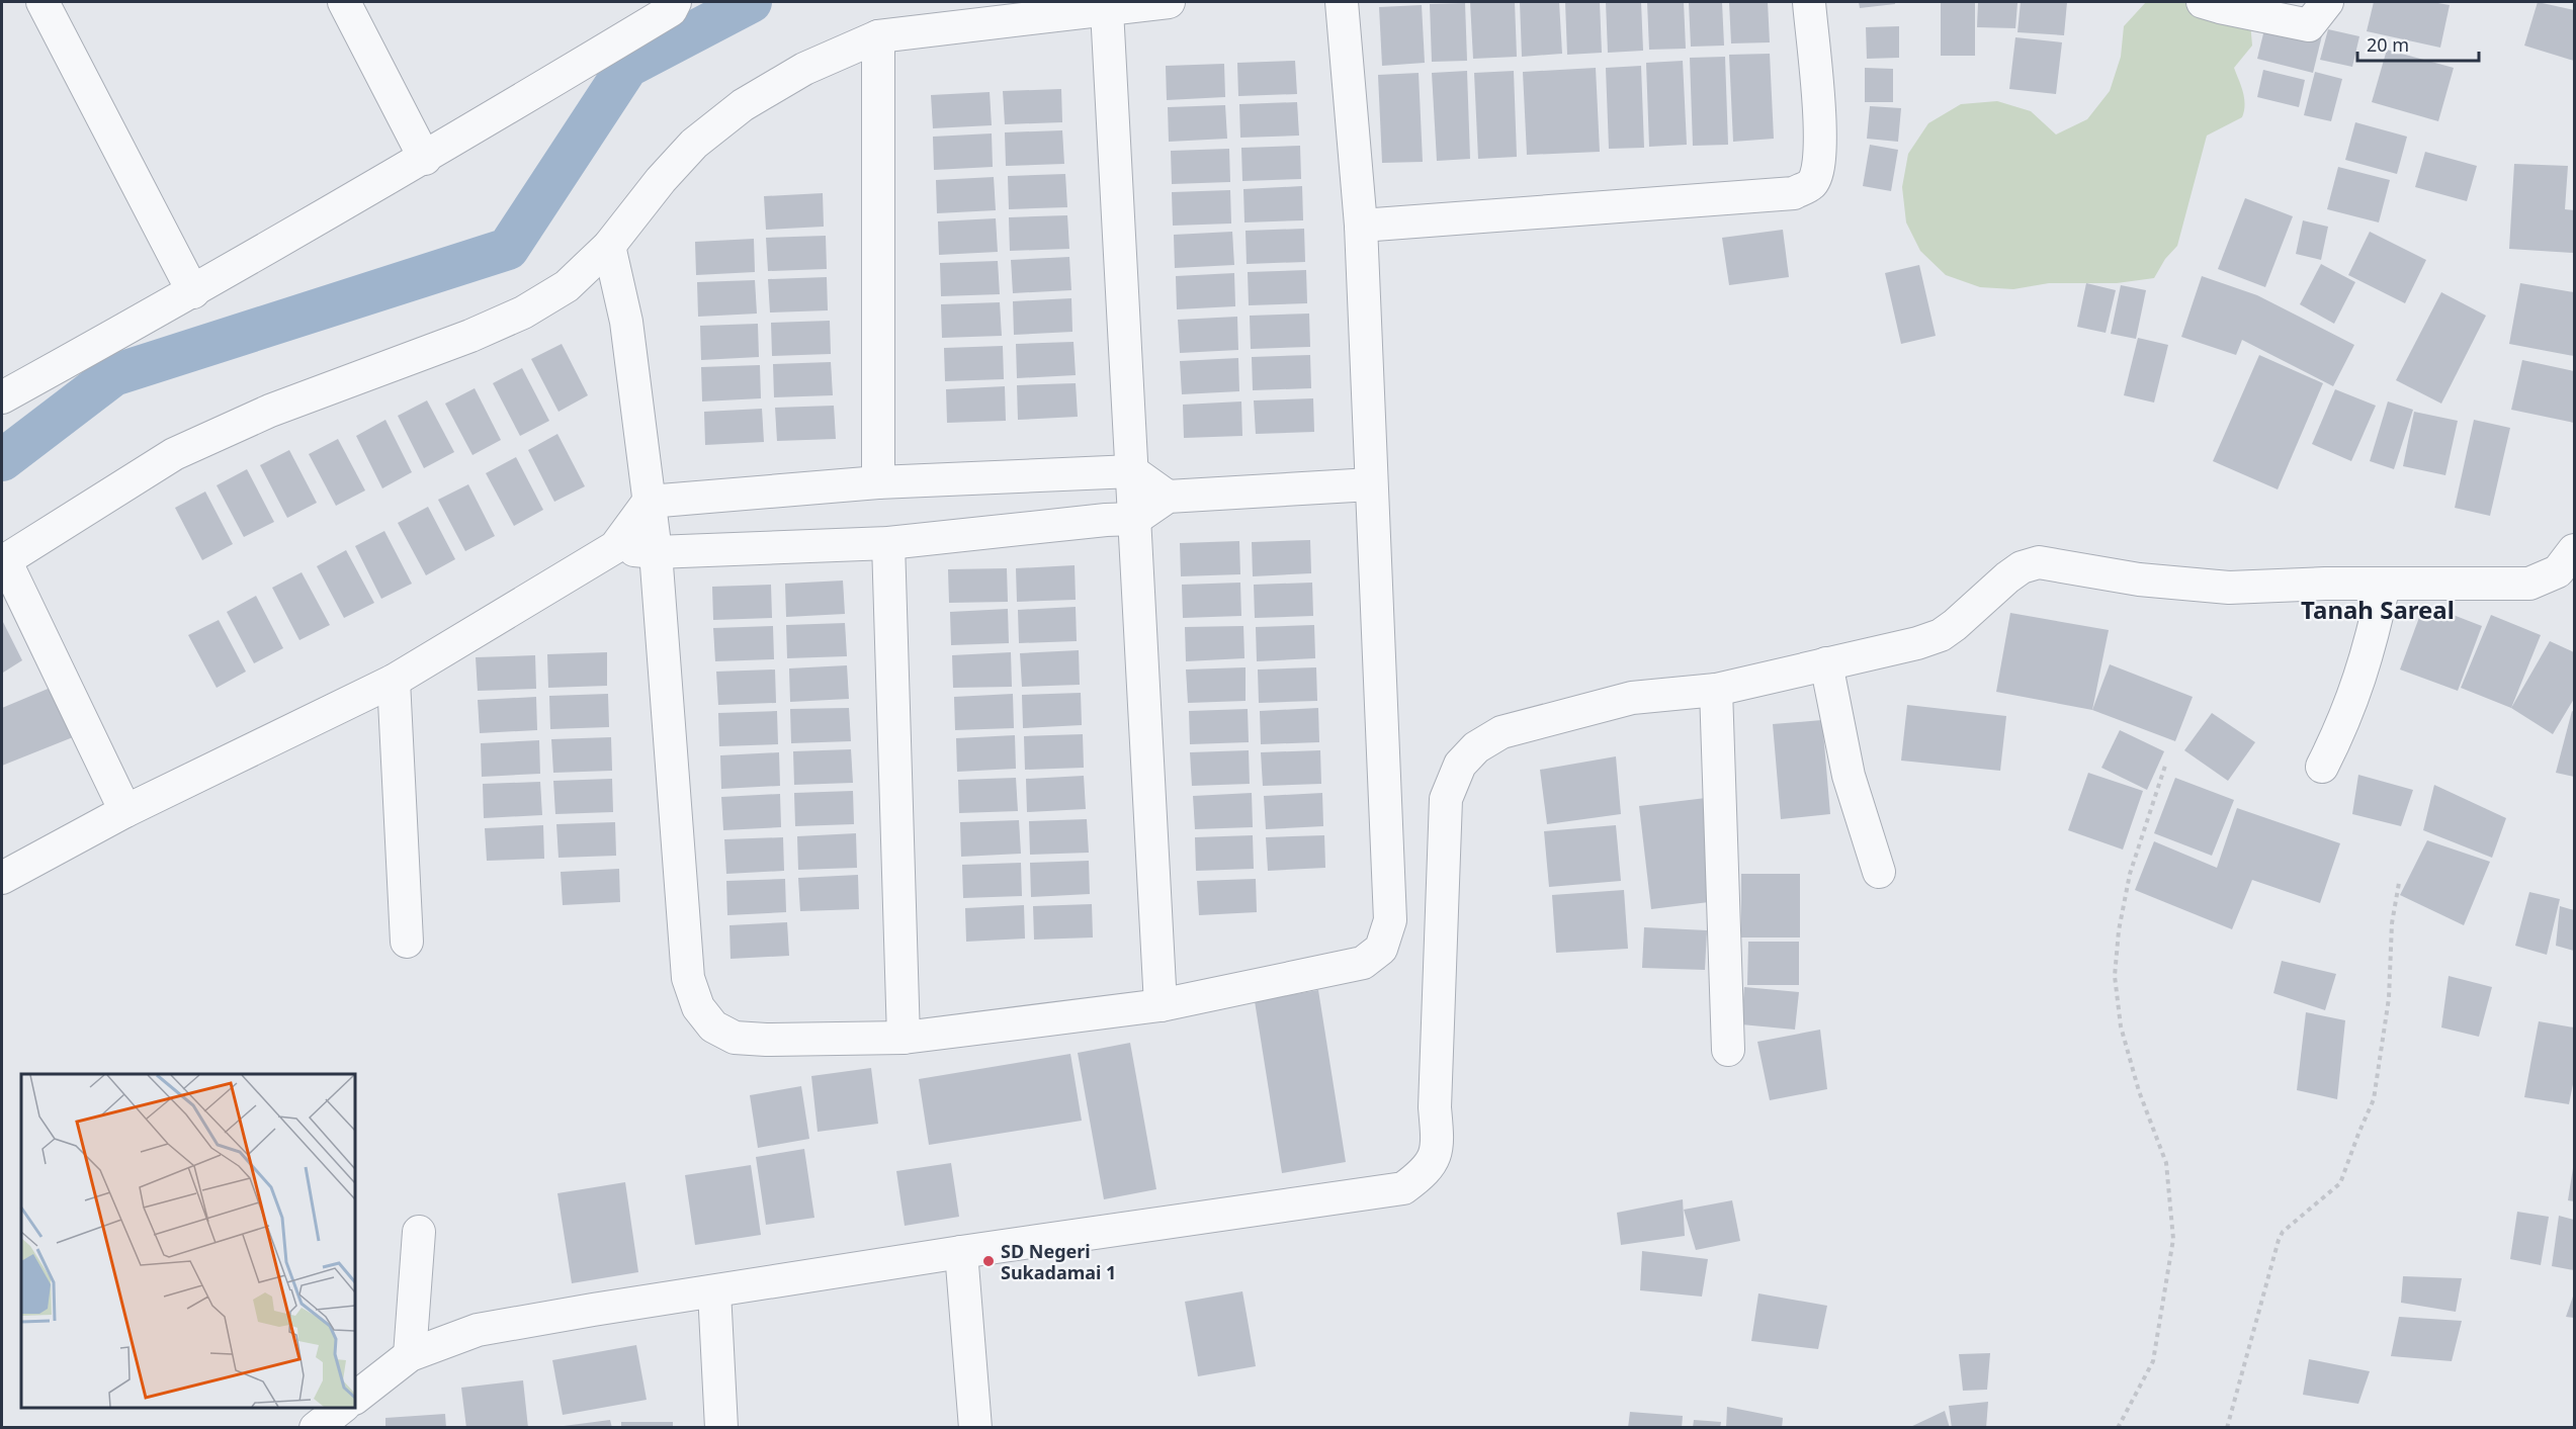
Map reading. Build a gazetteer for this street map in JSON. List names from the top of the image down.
{
  "districts": ["Tanah Sareal"],
  "places": ["SD Negeri Sukadamai 1"],
  "scale_bar": "20 m"
}
